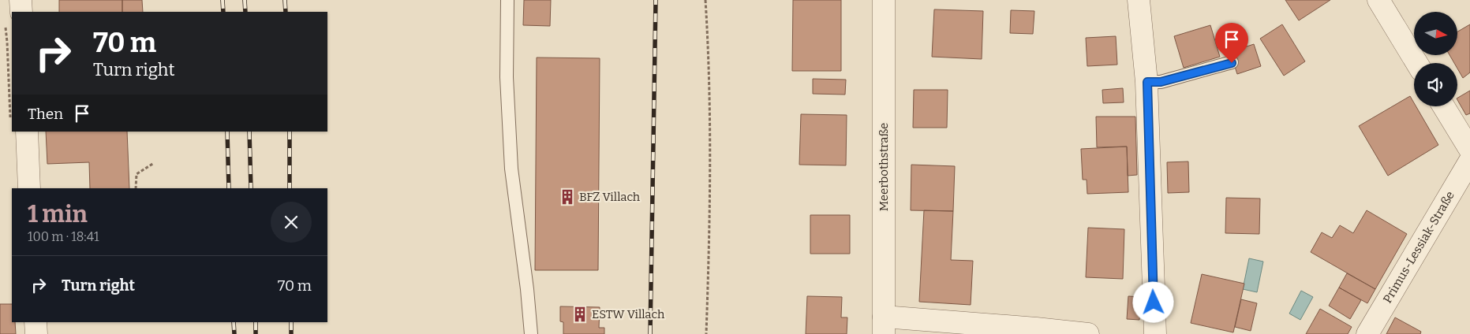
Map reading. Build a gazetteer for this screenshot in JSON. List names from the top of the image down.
{
  "streets": {
    "street": ["Meerbothstraße", "Primus-Lessiak-Straße"]
  },
  "places": {
    "building": ["BFZ Villach", "ESTW Villach"]
  },
  "north": "right",
  "page": {
    "turn": ["70 m", "Turn right"],
    "then": "Then",
    "heading": ["1 min", "100 m · 18:41"],
    "list": [
      {
        "name": "Turn right",
        "value": "70 m"
      }
    ]
  }
}
